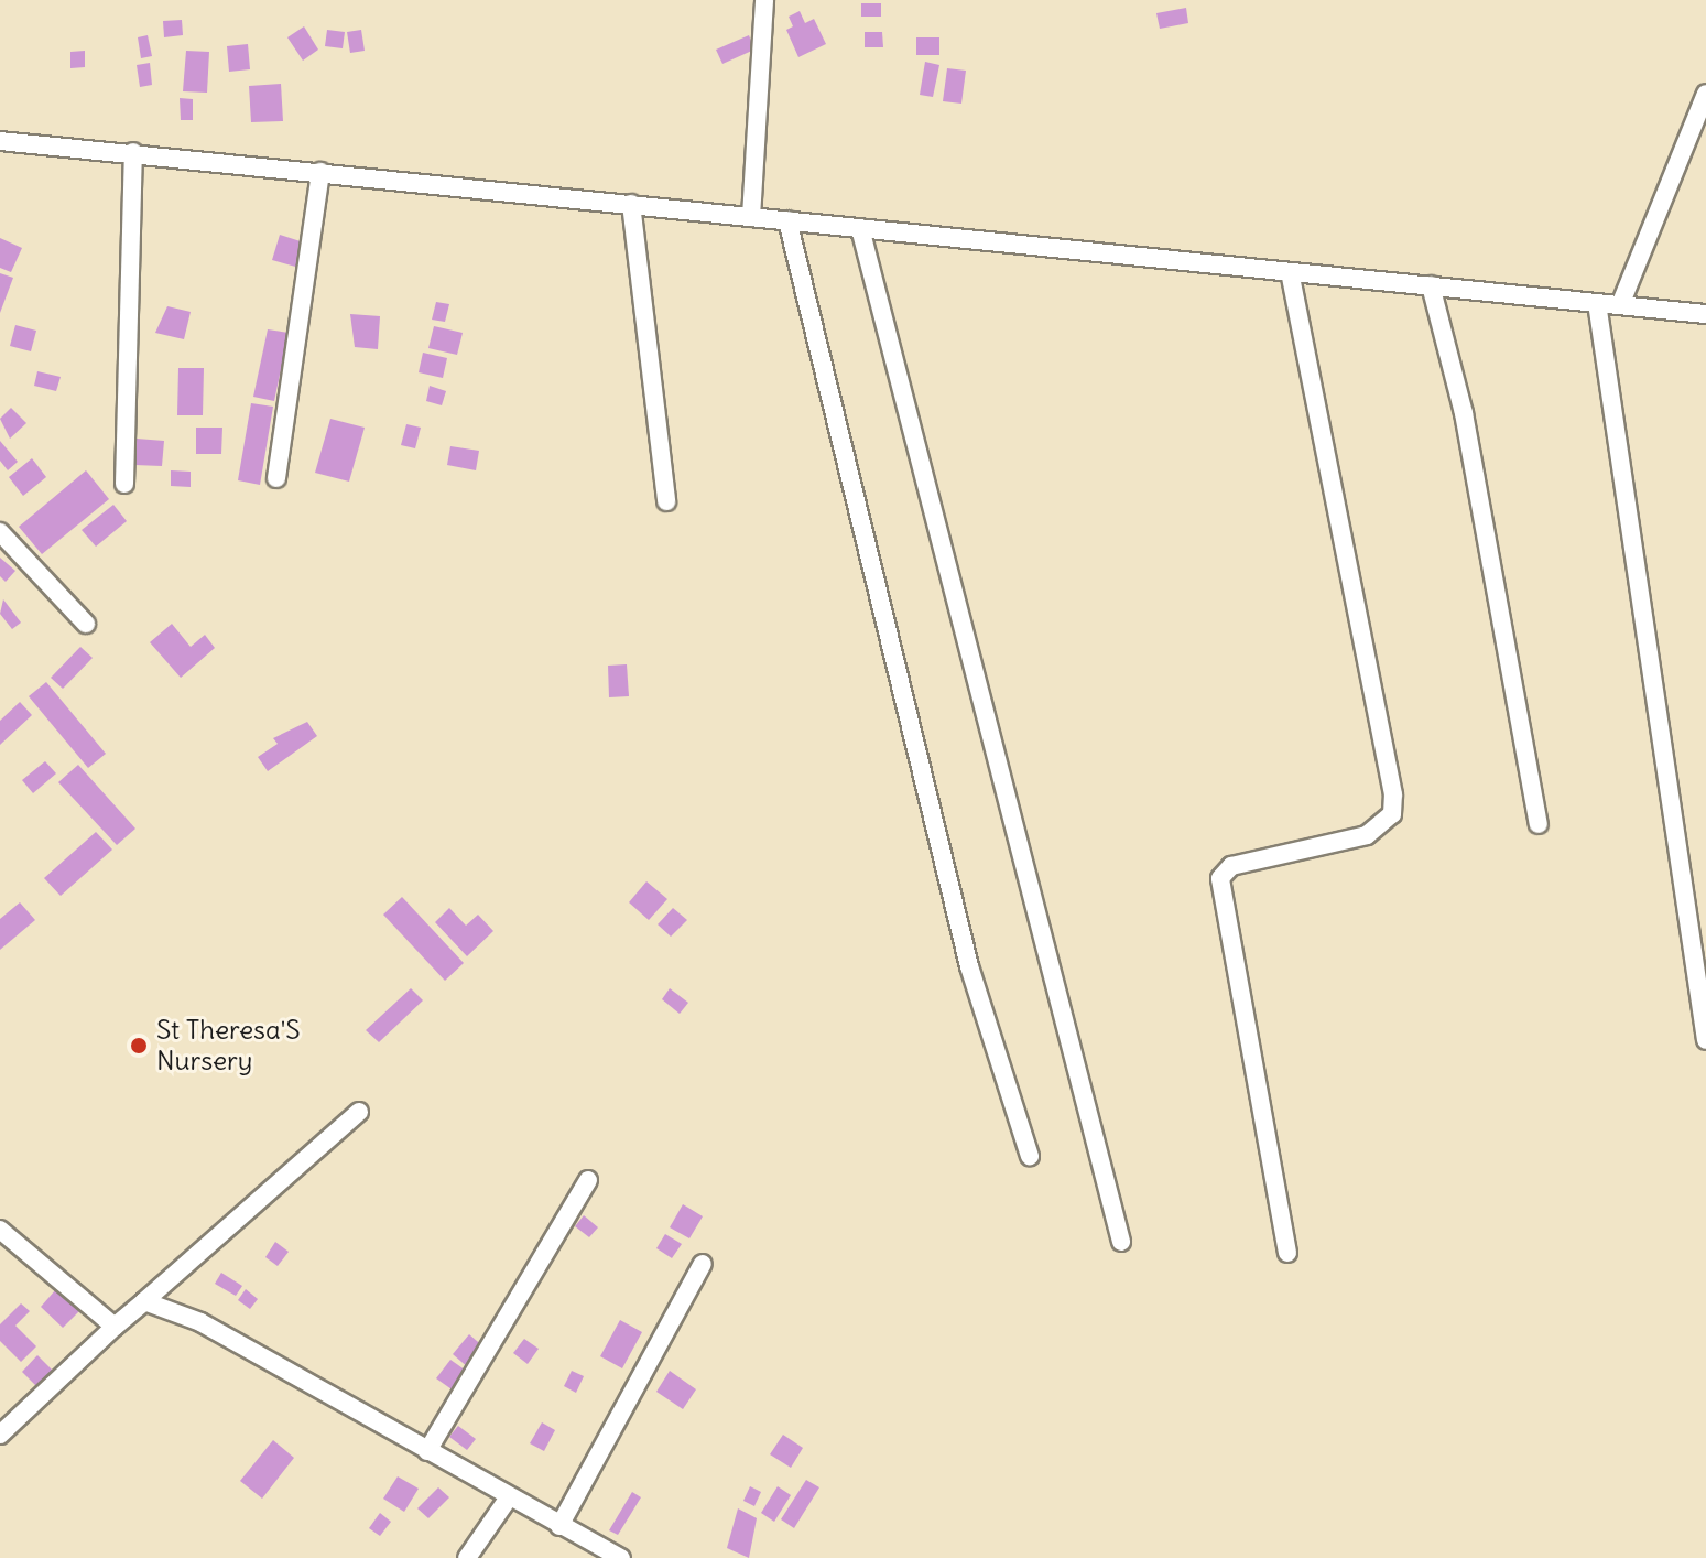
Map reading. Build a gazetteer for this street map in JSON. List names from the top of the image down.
{
  "places": ["St Theresa'S Nursery"]
}
